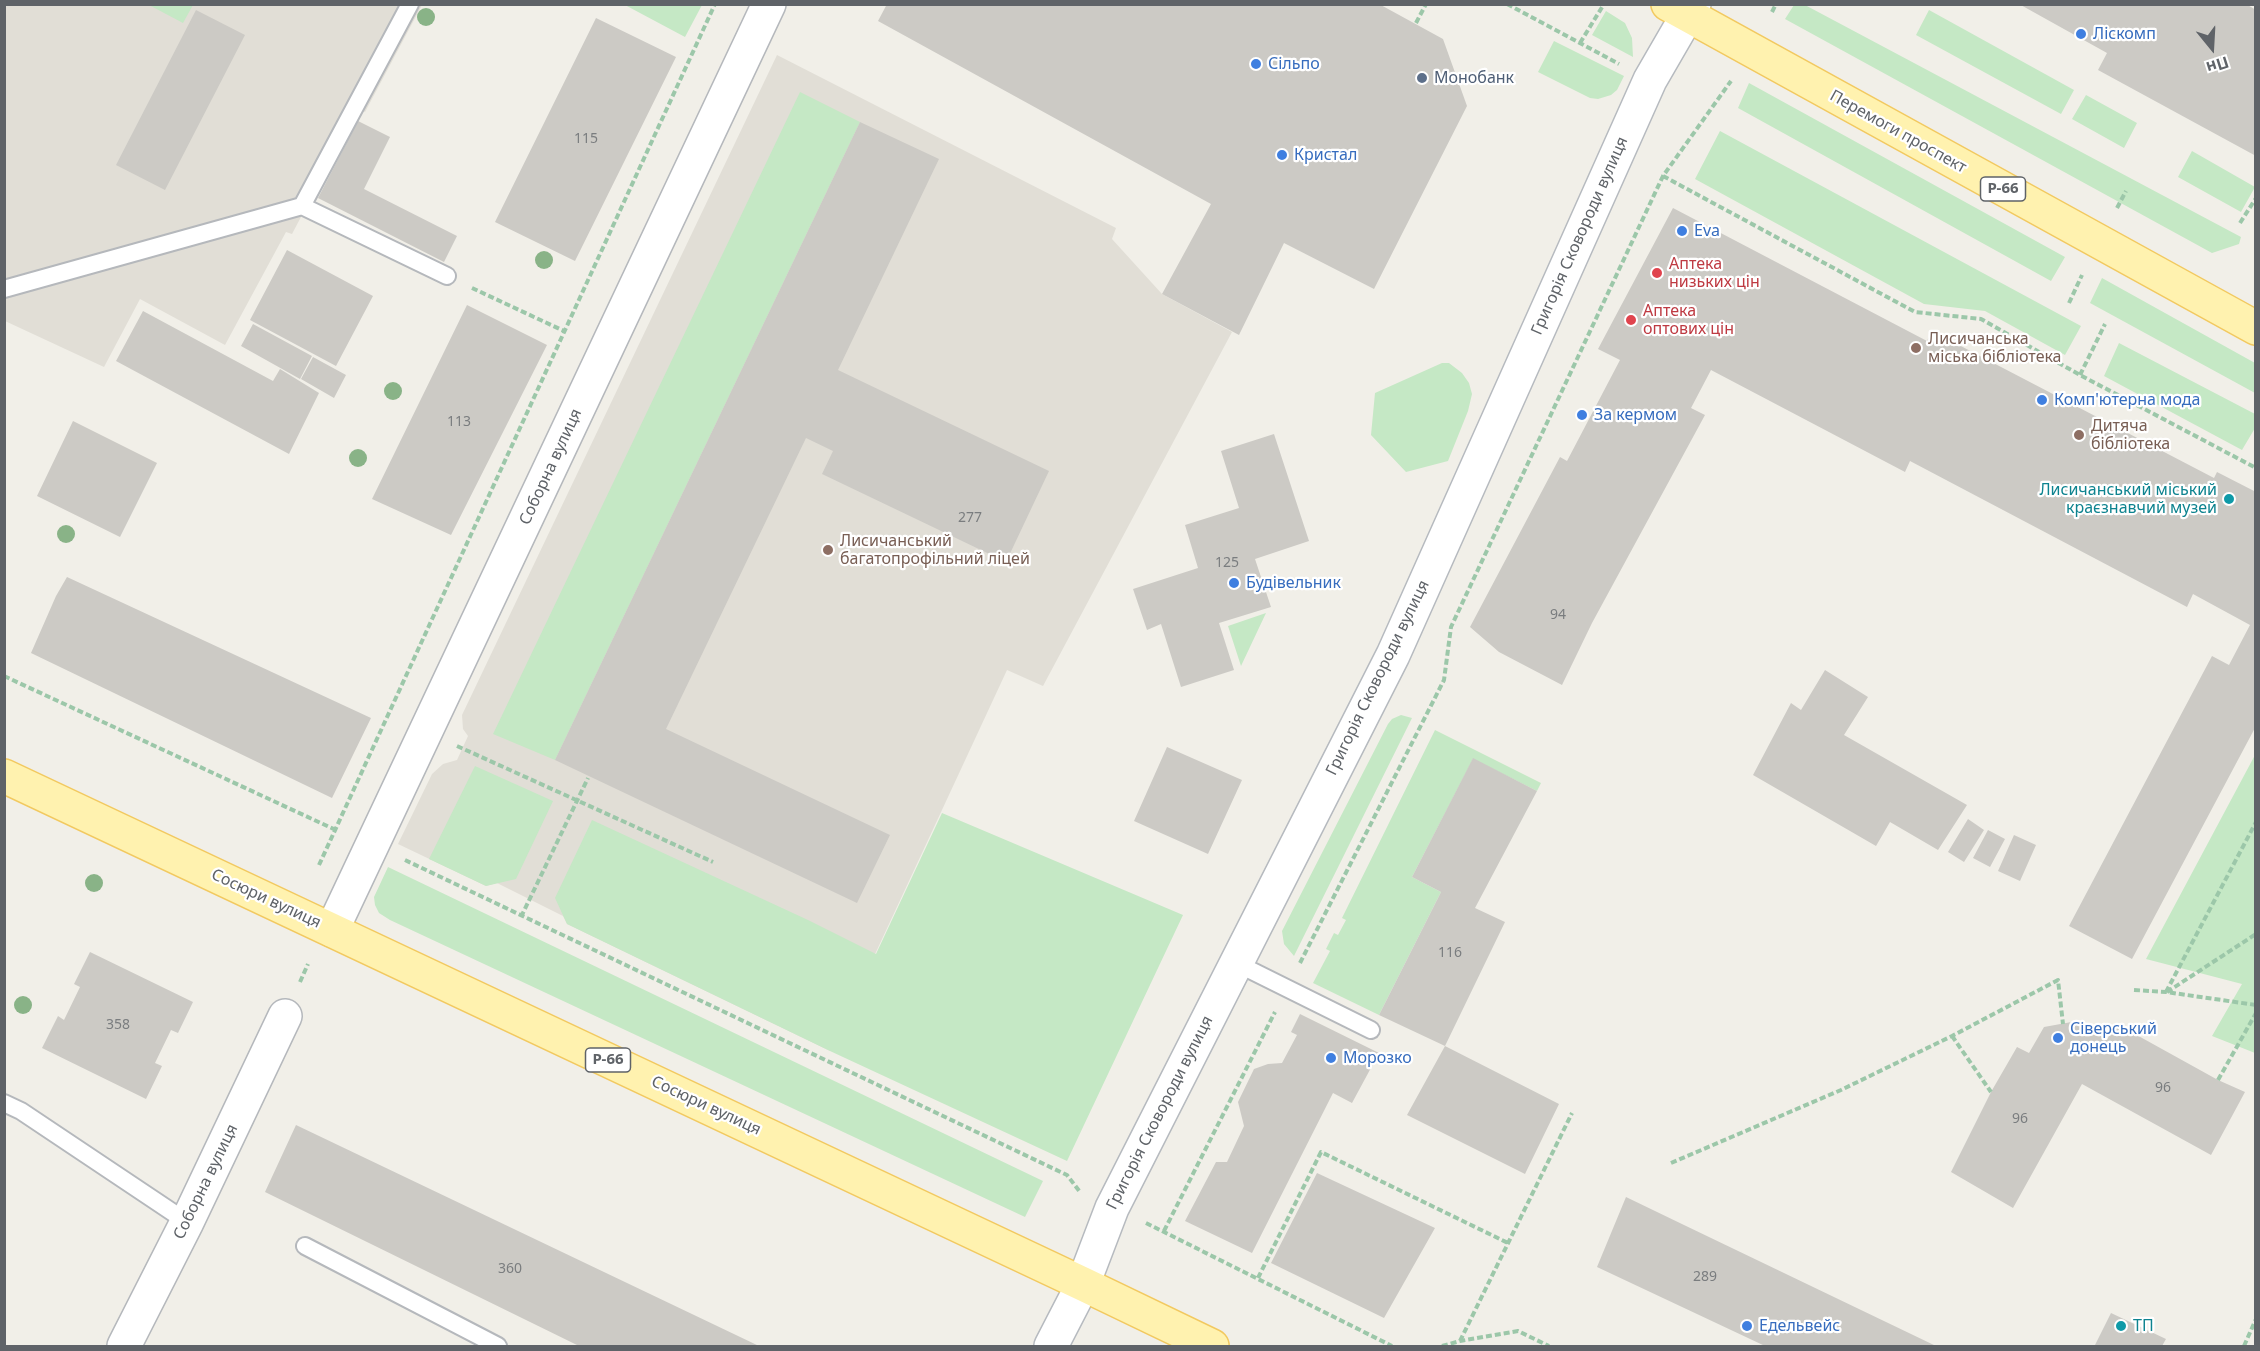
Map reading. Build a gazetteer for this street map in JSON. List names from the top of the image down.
{
  "streets": {
    "main road": ["Перемоги проспект", "Р-66", "Сосюри вулиця"],
    "street": ["Григорія Сковороди вулиця", "Соборна вулиця"]
  },
  "crossings": [
    ["Перемоги проспект", "Григорія Сковороди вулиця"],
    ["Григорія Сковороди вулиця", "Сосюри вулиця"],
    ["Соборна вулиця", "Сосюри вулиця"]
  ],
  "places": [
    "Ліскомп",
    "Сiльпо",
    "Монобанк",
    "Кристал",
    "Eva",
    "Аптека низьких цін",
    "Аптека оптових цін",
    "Лисичанська мiська бiблiотека",
    "Комп'ютерна мода",
    "За кермом",
    "Дитяча бiблiотека",
    "Лисичанський міський краєзнавчий музей",
    "Лисичанський багатопрофільний ліцей",
    "Будівельник",
    "Сіверський донець",
    "Морозко",
    "Едельвейс",
    "ТП"
  ],
  "house_numbers": [
    "115",
    "113",
    "277",
    "125",
    "94",
    "116",
    "358",
    "96",
    "96",
    "360",
    "289"
  ],
  "north": "bottom"
}
